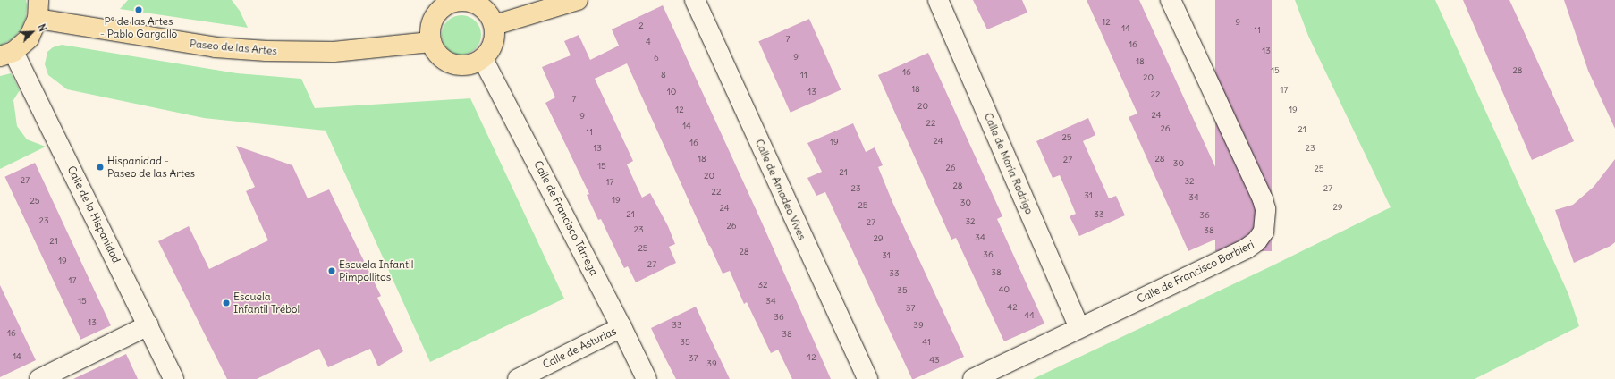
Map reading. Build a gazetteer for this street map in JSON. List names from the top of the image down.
{
  "streets": {
    "main road": ["Paseo de las Artes"],
    "street": [
      "Calle de María Rodrigo",
      "Calle de Amadeo Vives",
      "Calle de la Hispanidad",
      "Calle de Francisco Tárrega",
      "Calle de Francisco Barbieri",
      "Calle de Asturias"
    ]
  },
  "crossings": [
    ["Paseo de las Artes", "Calle de Francisco Tárrega"],
    ["Calle de María Rodrigo", "Calle de Francisco Barbieri"],
    ["Calle de Francisco Tárrega", "Calle de Asturias"]
  ],
  "places": [
    "Pº de las Artes - Pablo Gargallo",
    "Hispanidad - Paseo de las Artes",
    "Escuela Infantil Pimpollitos",
    "Escuela Infantil Trébol"
  ],
  "house_numbers": [
    "12",
    "9",
    "2",
    "14",
    "11",
    "7",
    "4",
    "16",
    "13",
    "9",
    "6",
    "18",
    "15",
    "28",
    "16",
    "8",
    "11",
    "20",
    "18",
    "17",
    "10",
    "13",
    "22",
    "7",
    "20",
    "12",
    "19",
    "24",
    "9",
    "22",
    "14",
    "26",
    "21",
    "11",
    "25",
    "24",
    "19",
    "16",
    "13",
    "23",
    "18",
    "28",
    "27",
    "30",
    "15",
    "26",
    "25",
    "21",
    "20",
    "27",
    "32",
    "17",
    "28",
    "23",
    "27",
    "22",
    "31",
    "34",
    "19",
    "25",
    "30",
    "25",
    "29",
    "24",
    "21",
    "33",
    "36",
    "23",
    "32",
    "27",
    "26",
    "23",
    "38",
    "34",
    "29",
    "21",
    "25",
    "28",
    "36",
    "31",
    "19",
    "27",
    "38",
    "33",
    "17",
    "32",
    "40",
    "35",
    "15",
    "34",
    "42",
    "37",
    "44",
    "36",
    "13",
    "33",
    "39",
    "16",
    "38",
    "35",
    "41",
    "14",
    "42",
    "37",
    "43",
    "39"
  ],
  "north": "top right"
}
